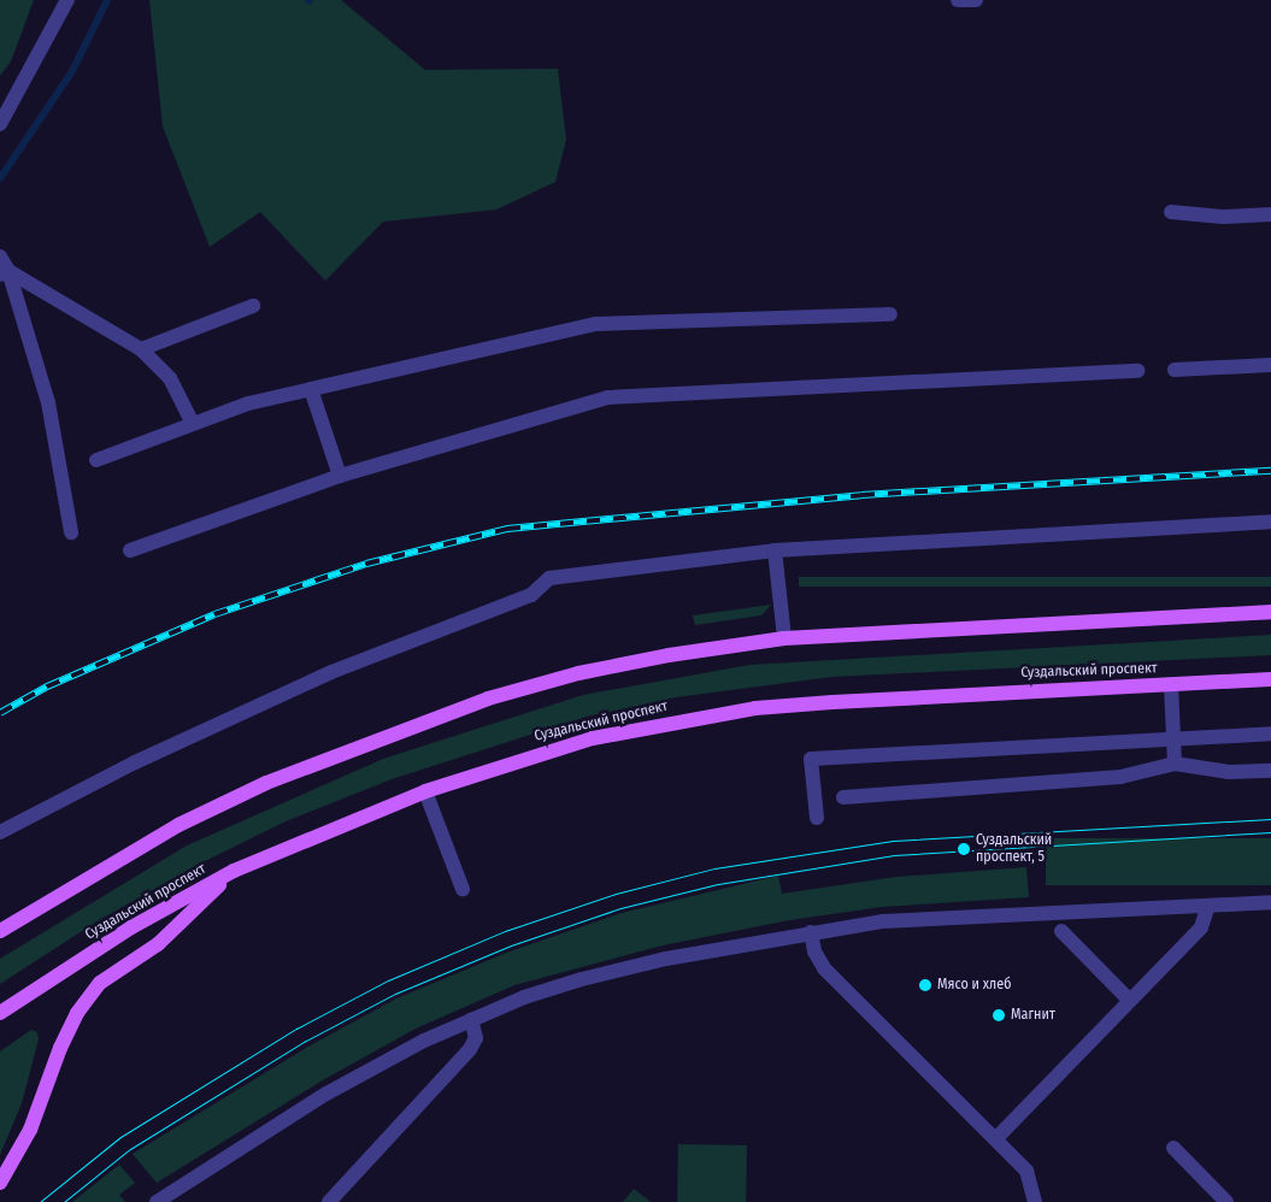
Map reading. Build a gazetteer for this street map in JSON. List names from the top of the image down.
{
  "streets": {
    "main road": ["Суздальский проспект"]
  },
  "places": ["Суздальский проспект, 5", "Мясо и хлеб", "Магнит"]
}
